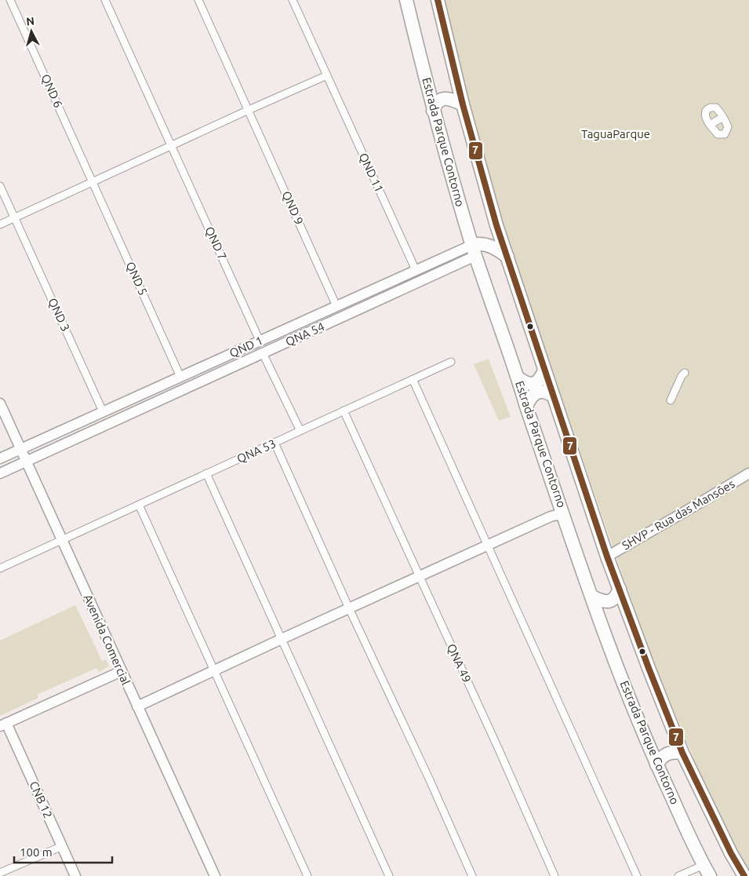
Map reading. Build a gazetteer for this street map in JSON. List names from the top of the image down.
{
  "streets": {
    "highway": ["Estrada Parque Contorno"],
    "main road": [
      "QNA 54",
      "QND 1",
      "SHVP - Rua das Mansões",
      "Avenida Comercial",
      "CNB 12"
    ],
    "street": [
      "QND 6",
      "QND 11",
      "QND 9",
      "QND 7",
      "QND 5",
      "QND 3",
      "QNA 53",
      "QNA 49"
    ]
  },
  "crossings": [
    ["QND 6", "QND 5"],
    ["Estrada Parque Contorno", "QNA 54"],
    ["Estrada Parque Contorno", "QND 1"],
    ["QND 11", "QND 1"],
    ["QND 9", "QND 1"],
    ["QND 7", "QND 1"],
    ["QND 5", "QND 1"],
    ["QND 3", "QND 1"],
    ["QNA 54", "QND 1"],
    ["QNA 54", "Avenida Comercial"],
    ["QND 1", "Avenida Comercial"],
    ["QNA 53", "Avenida Comercial"],
    ["QNA 53", "QNA 49"]
  ],
  "parks": ["TaguaParque"],
  "lines": ["transit line 7"],
  "scale_bar": "100 m",
  "north": "top"
}
